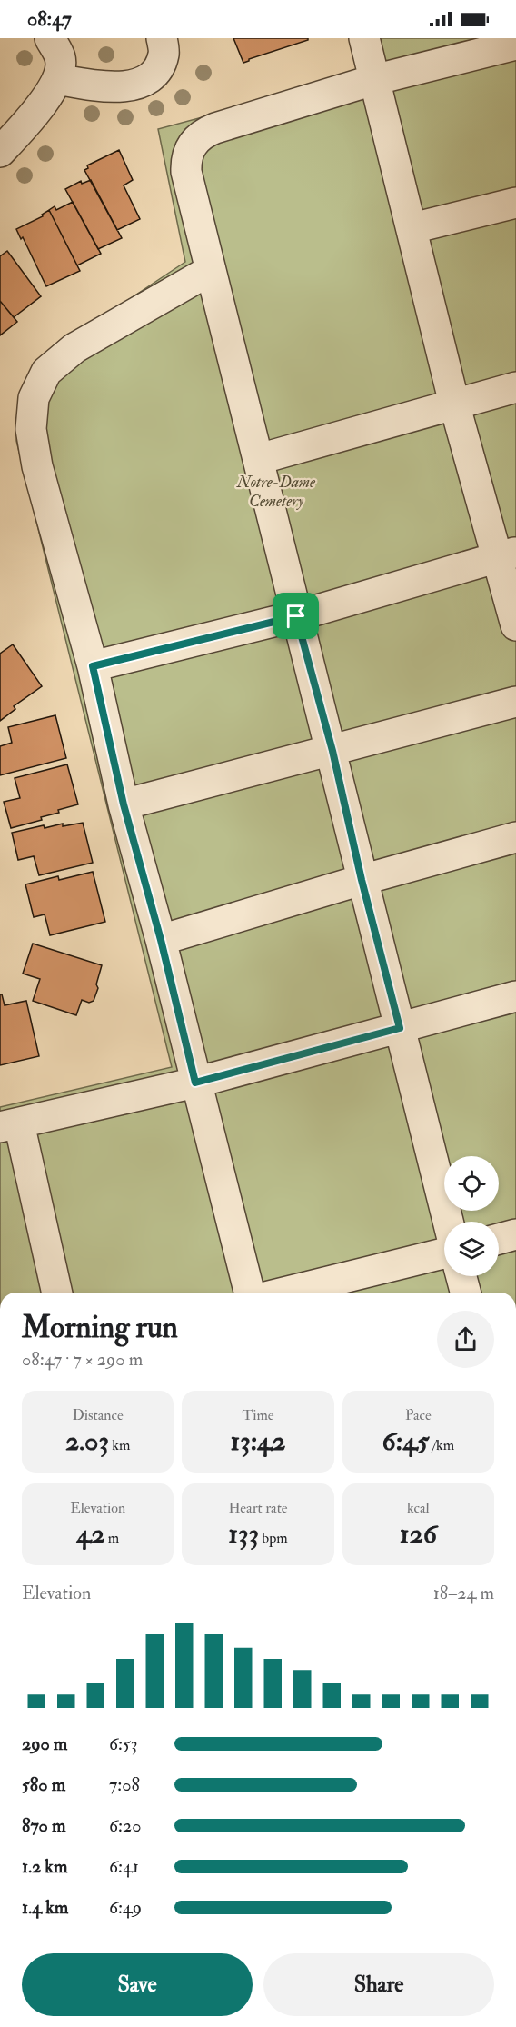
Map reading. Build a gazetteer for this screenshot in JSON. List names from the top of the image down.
{
  "parks": ["Notre-Dame Cemetery"],
  "page": {
    "status": "08:47",
    "heading": ["Morning run", "08:47 · 7 × 290 m"],
    "stats": [
      ["Distance", "2.03 km"],
      ["Time", "13:42"],
      ["Pace", "6:45 /km"],
      ["Elevation", "42 m"],
      ["Heart rate", "133 bpm"],
      ["kcal", "126"]
    ],
    "chart": ["Elevation", "18–24 m"],
    "list": [
      {
        "name": "290 m",
        "note": "6:53"
      },
      {
        "name": "580 m",
        "note": "7:08"
      },
      {
        "name": "870 m",
        "note": "6:20"
      },
      {
        "name": "1.2 km",
        "note": "6:41"
      },
      {
        "name": "1.4 km",
        "note": "6:49"
      }
    ],
    "buttons": ["Save", "Share"]
  }
}
